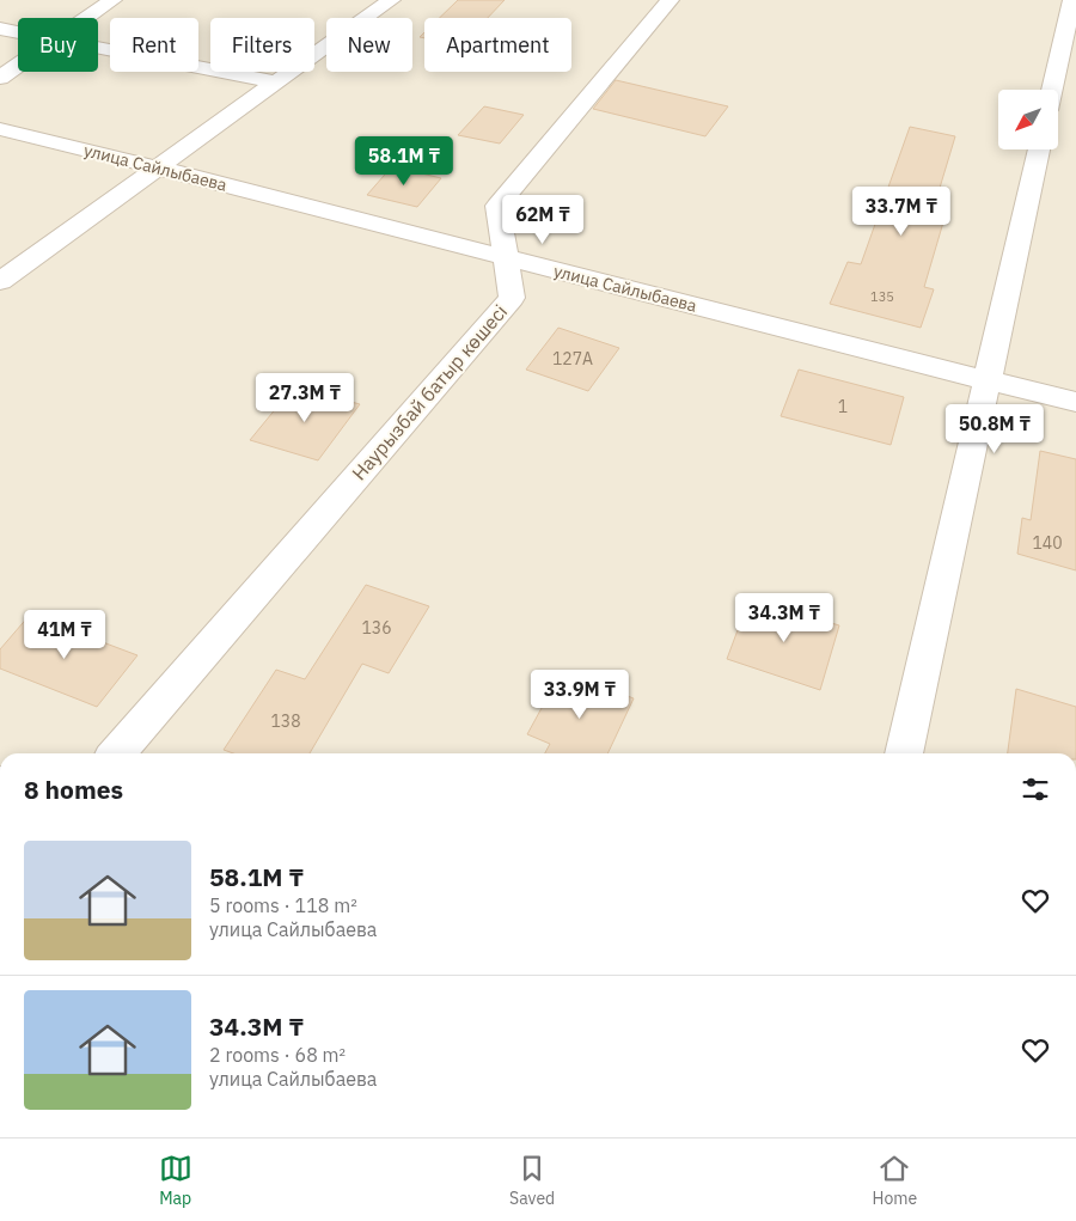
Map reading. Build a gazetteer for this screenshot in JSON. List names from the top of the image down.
{
  "streets": {
    "street": ["улица Сайлыбаева", "Наурызбай батыр көшесі"]
  },
  "crossings": [
    ["улица Сайлыбаева", "Наурызбай батыр көшесі"]
  ],
  "house_numbers": [
    "135",
    "127А",
    "1",
    "140",
    "136",
    "138"
  ],
  "north": "bottom left",
  "page": {
    "chip": [
      "Buy",
      "Rent",
      "Filters",
      "New",
      "Apartment"
    ],
    "price": [
      "58.1M ₸",
      "33.7M ₸",
      "62M ₸",
      "27.3M ₸",
      "50.8M ₸",
      "34.3M ₸",
      "41M ₸",
      "33.9M ₸"
    ],
    "heading": "8 homes",
    "list": [
      {
        "name": "58.1M ₸",
        "note": "5 rooms · 118 m² · улица Сайлыбаева"
      },
      {
        "name": "34.3M ₸",
        "note": "2 rooms · 68 m² · улица Сайлыбаева"
      }
    ],
    "tabs": ["Map", "Saved", "Home"]
  }
}
